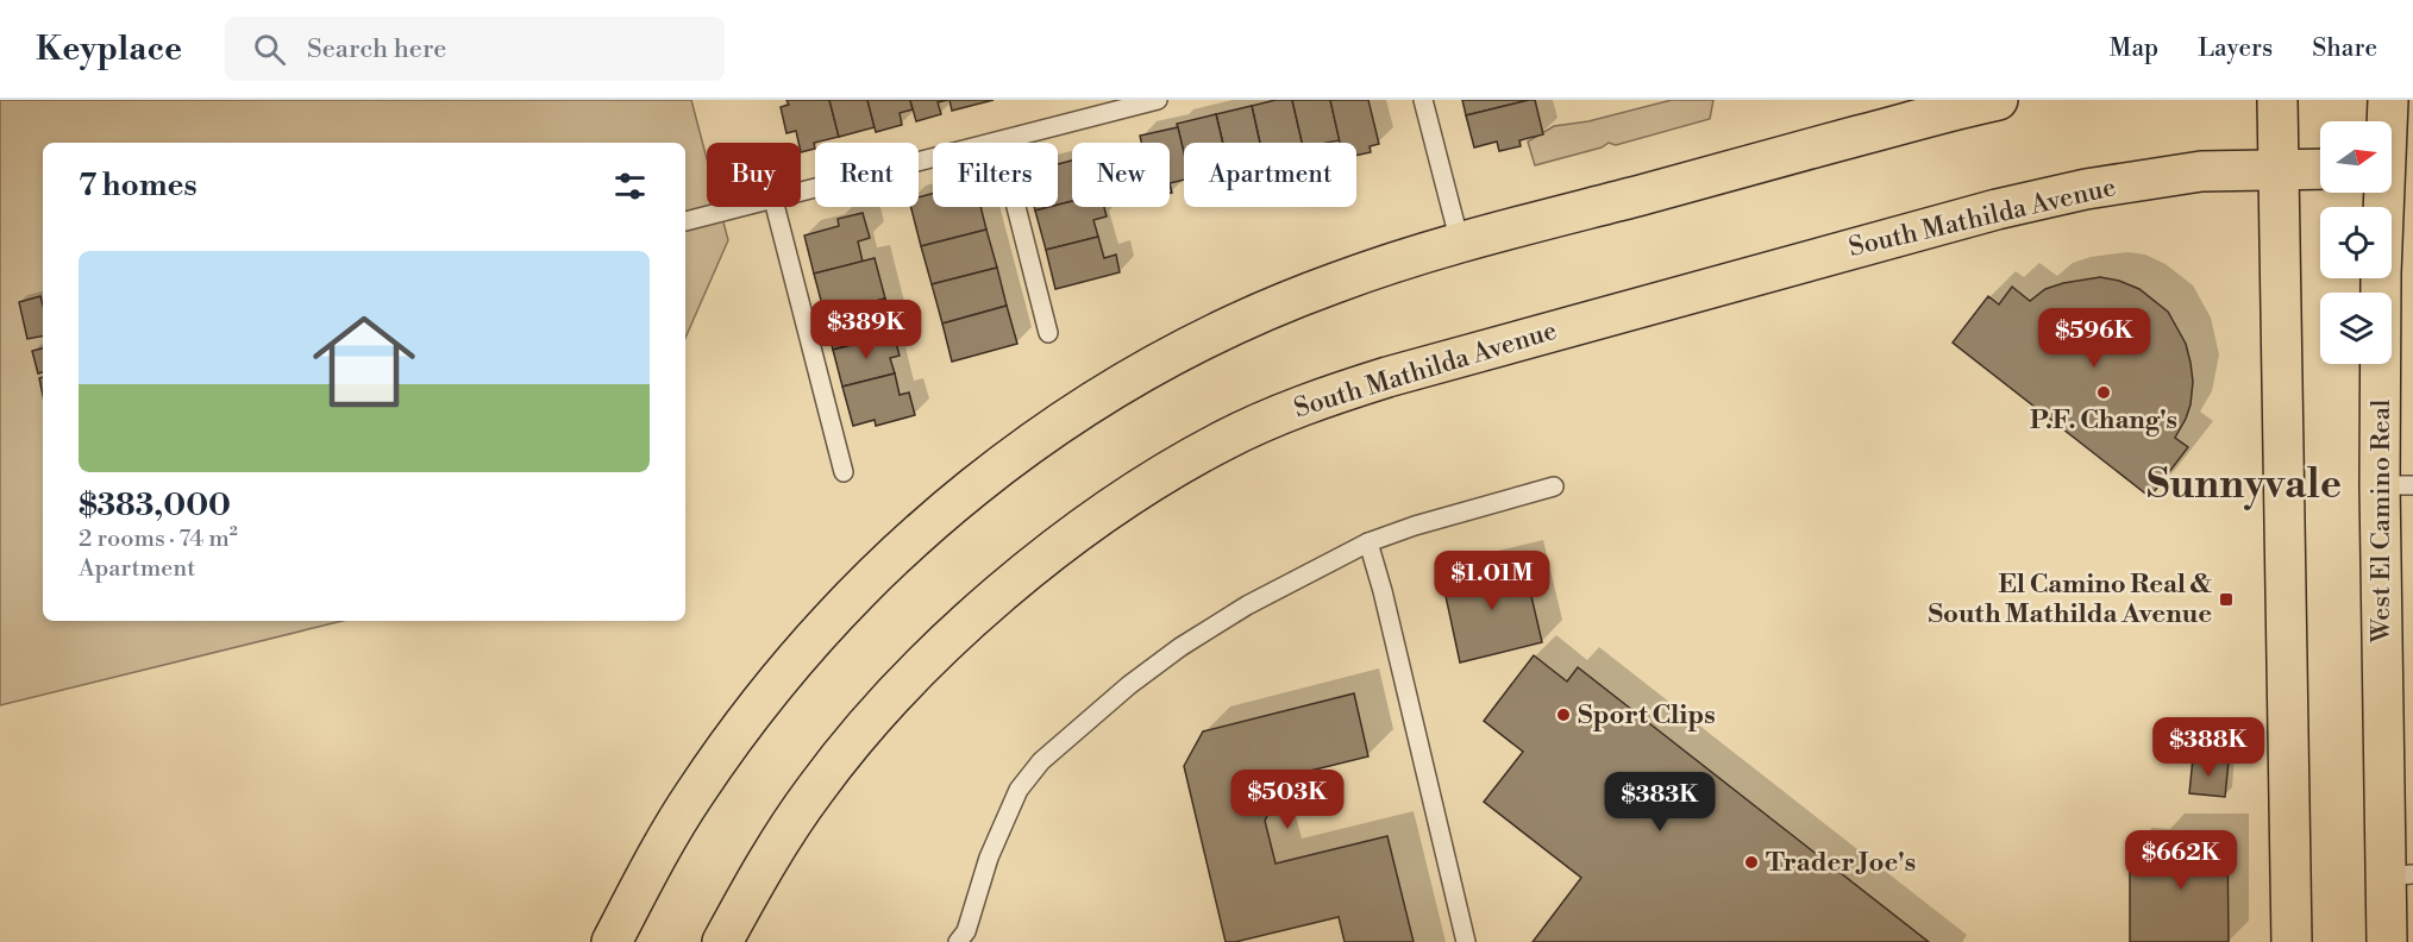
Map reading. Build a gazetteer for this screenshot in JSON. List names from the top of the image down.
{
  "streets": {
    "main road": ["South Mathilda Avenue", "West El Camino Real"]
  },
  "districts": ["Sunnyvale"],
  "places": {
    "other": ["P.F. Chang's", "Sport Clips", "Trader Joe's"],
    "transit": ["El Camino Real & South Mathilda Avenue"]
  },
  "north": "right",
  "page": {
    "header": "Keyplace",
    "search": "Search here",
    "nav": ["Map", "Layers", "Share"],
    "chip": [
      "Buy",
      "Rent",
      "Filters",
      "New",
      "Apartment"
    ],
    "heading": "7 homes",
    "list": [
      {
        "name": "$383,000",
        "note": "2 rooms · 74 m² · Apartment"
      }
    ],
    "price": [
      "$389K",
      "$596K",
      "$1.01M",
      "$388K",
      "$503K",
      "$383K",
      "$662K"
    ]
  }
}
